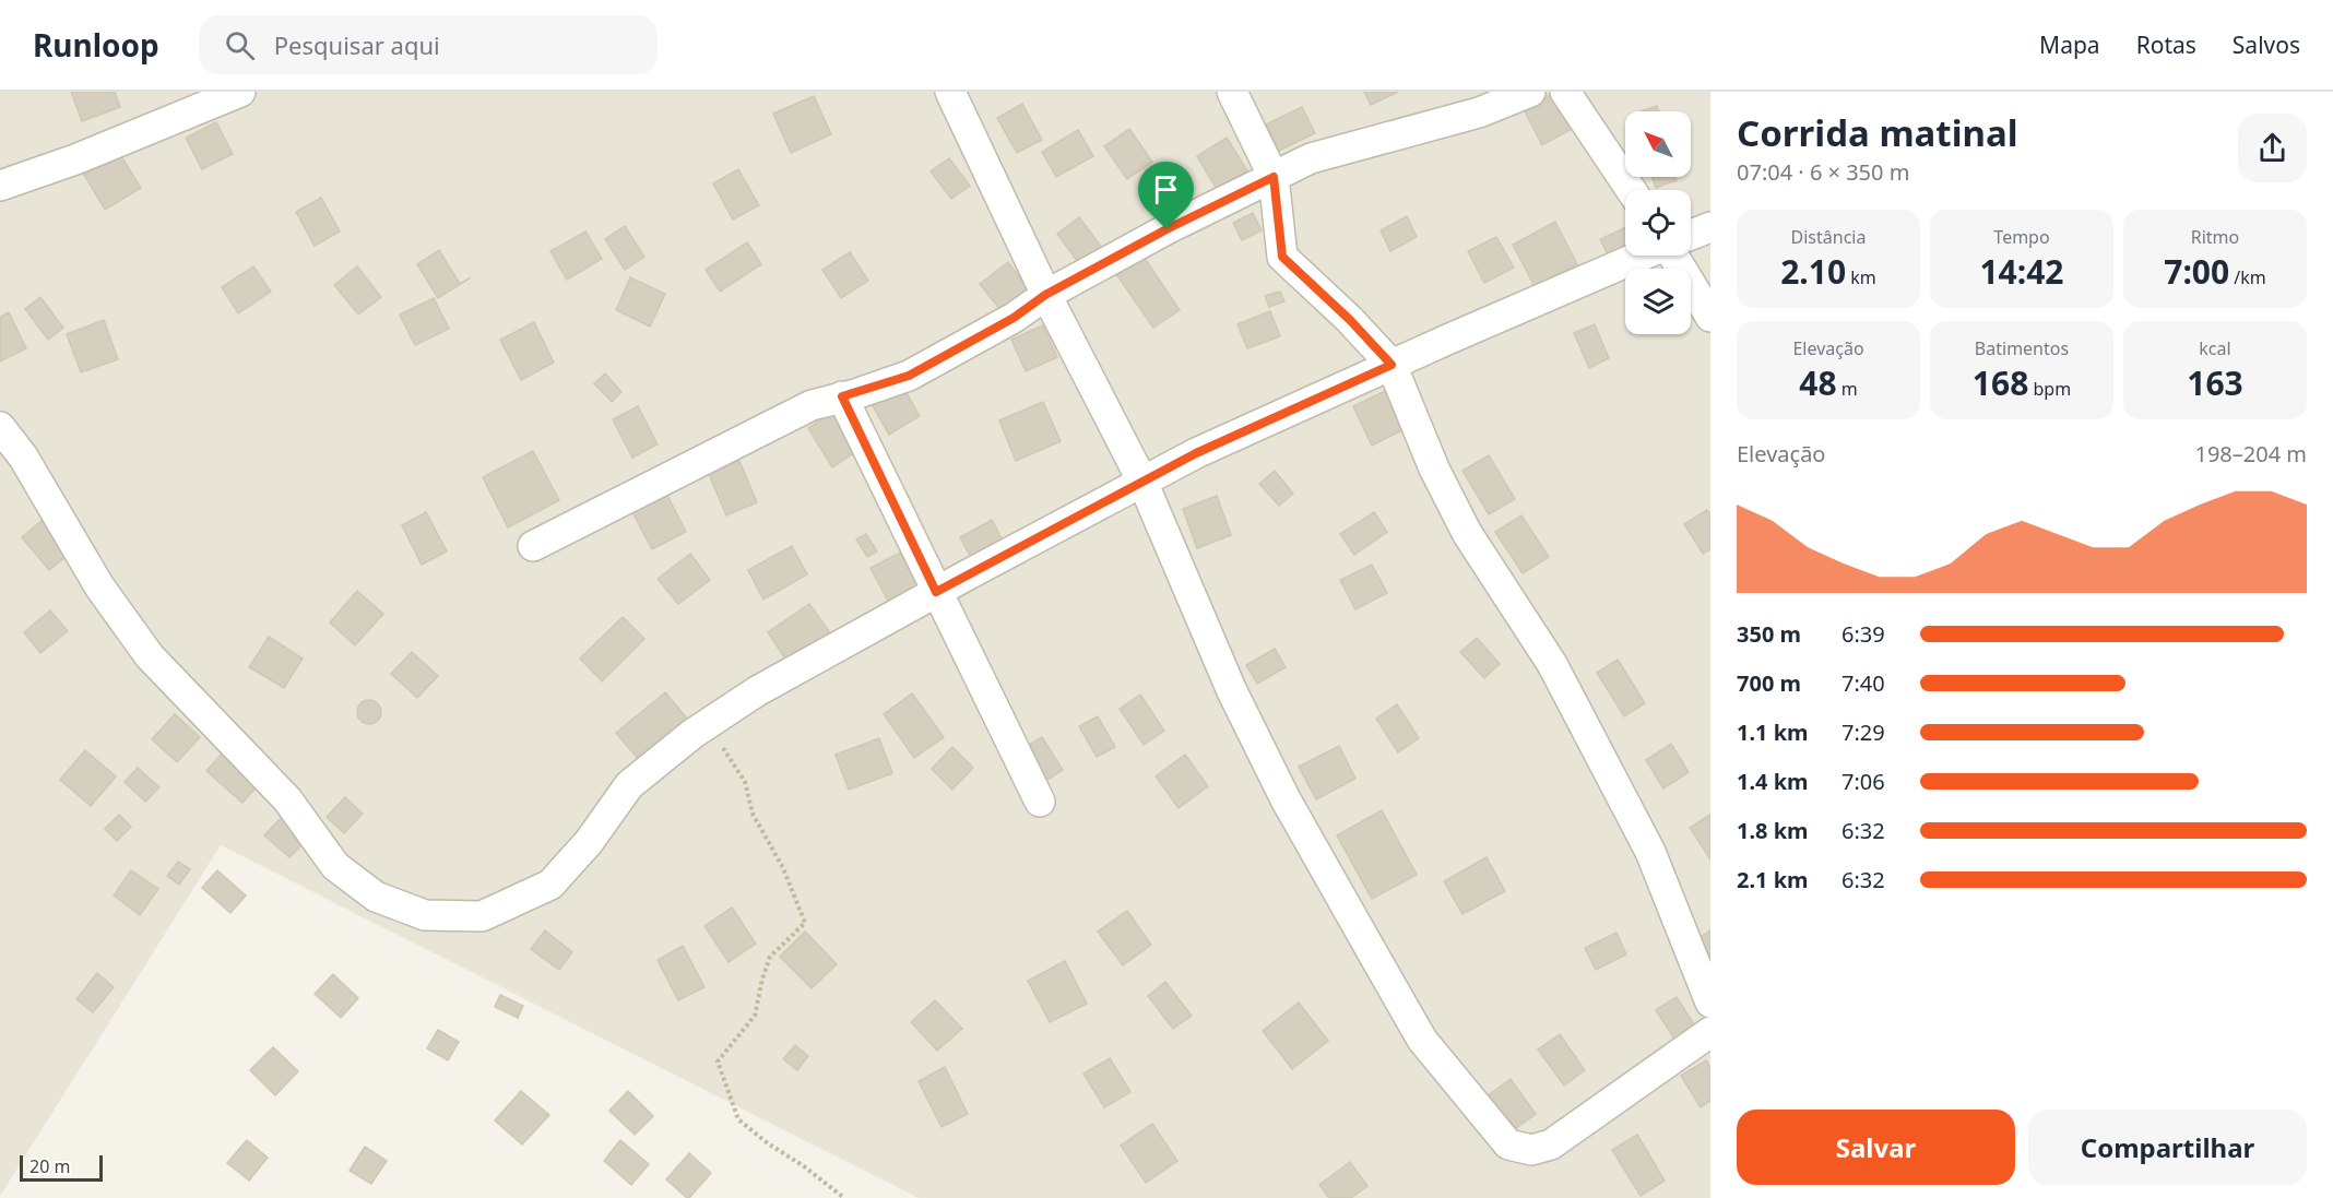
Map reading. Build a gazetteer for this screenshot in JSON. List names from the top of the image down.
{
  "scale_bar": "20 m",
  "north": "top left",
  "page": {
    "header": "Runloop",
    "search": "Pesquisar aqui",
    "nav": ["Mapa", "Rotas", "Salvos"],
    "heading": ["Corrida matinal", "07:04 · 6 × 350 m"],
    "stats": [
      ["Distância", "2.10 km"],
      ["Tempo", "14:42"],
      ["Ritmo", "7:00 /km"],
      ["Elevação", "48 m"],
      ["Batimentos", "168 bpm"],
      ["kcal", "163"]
    ],
    "chart": ["Elevação", "198–204 m"],
    "list": [
      {
        "name": "350 m",
        "note": "6:39"
      },
      {
        "name": "700 m",
        "note": "7:40"
      },
      {
        "name": "1.1 km",
        "note": "7:29"
      },
      {
        "name": "1.4 km",
        "note": "7:06"
      },
      {
        "name": "1.8 km",
        "note": "6:32"
      },
      {
        "name": "2.1 km",
        "note": "6:32"
      }
    ],
    "buttons": ["Salvar", "Compartilhar"],
    "scale": "20 m"
  }
}
